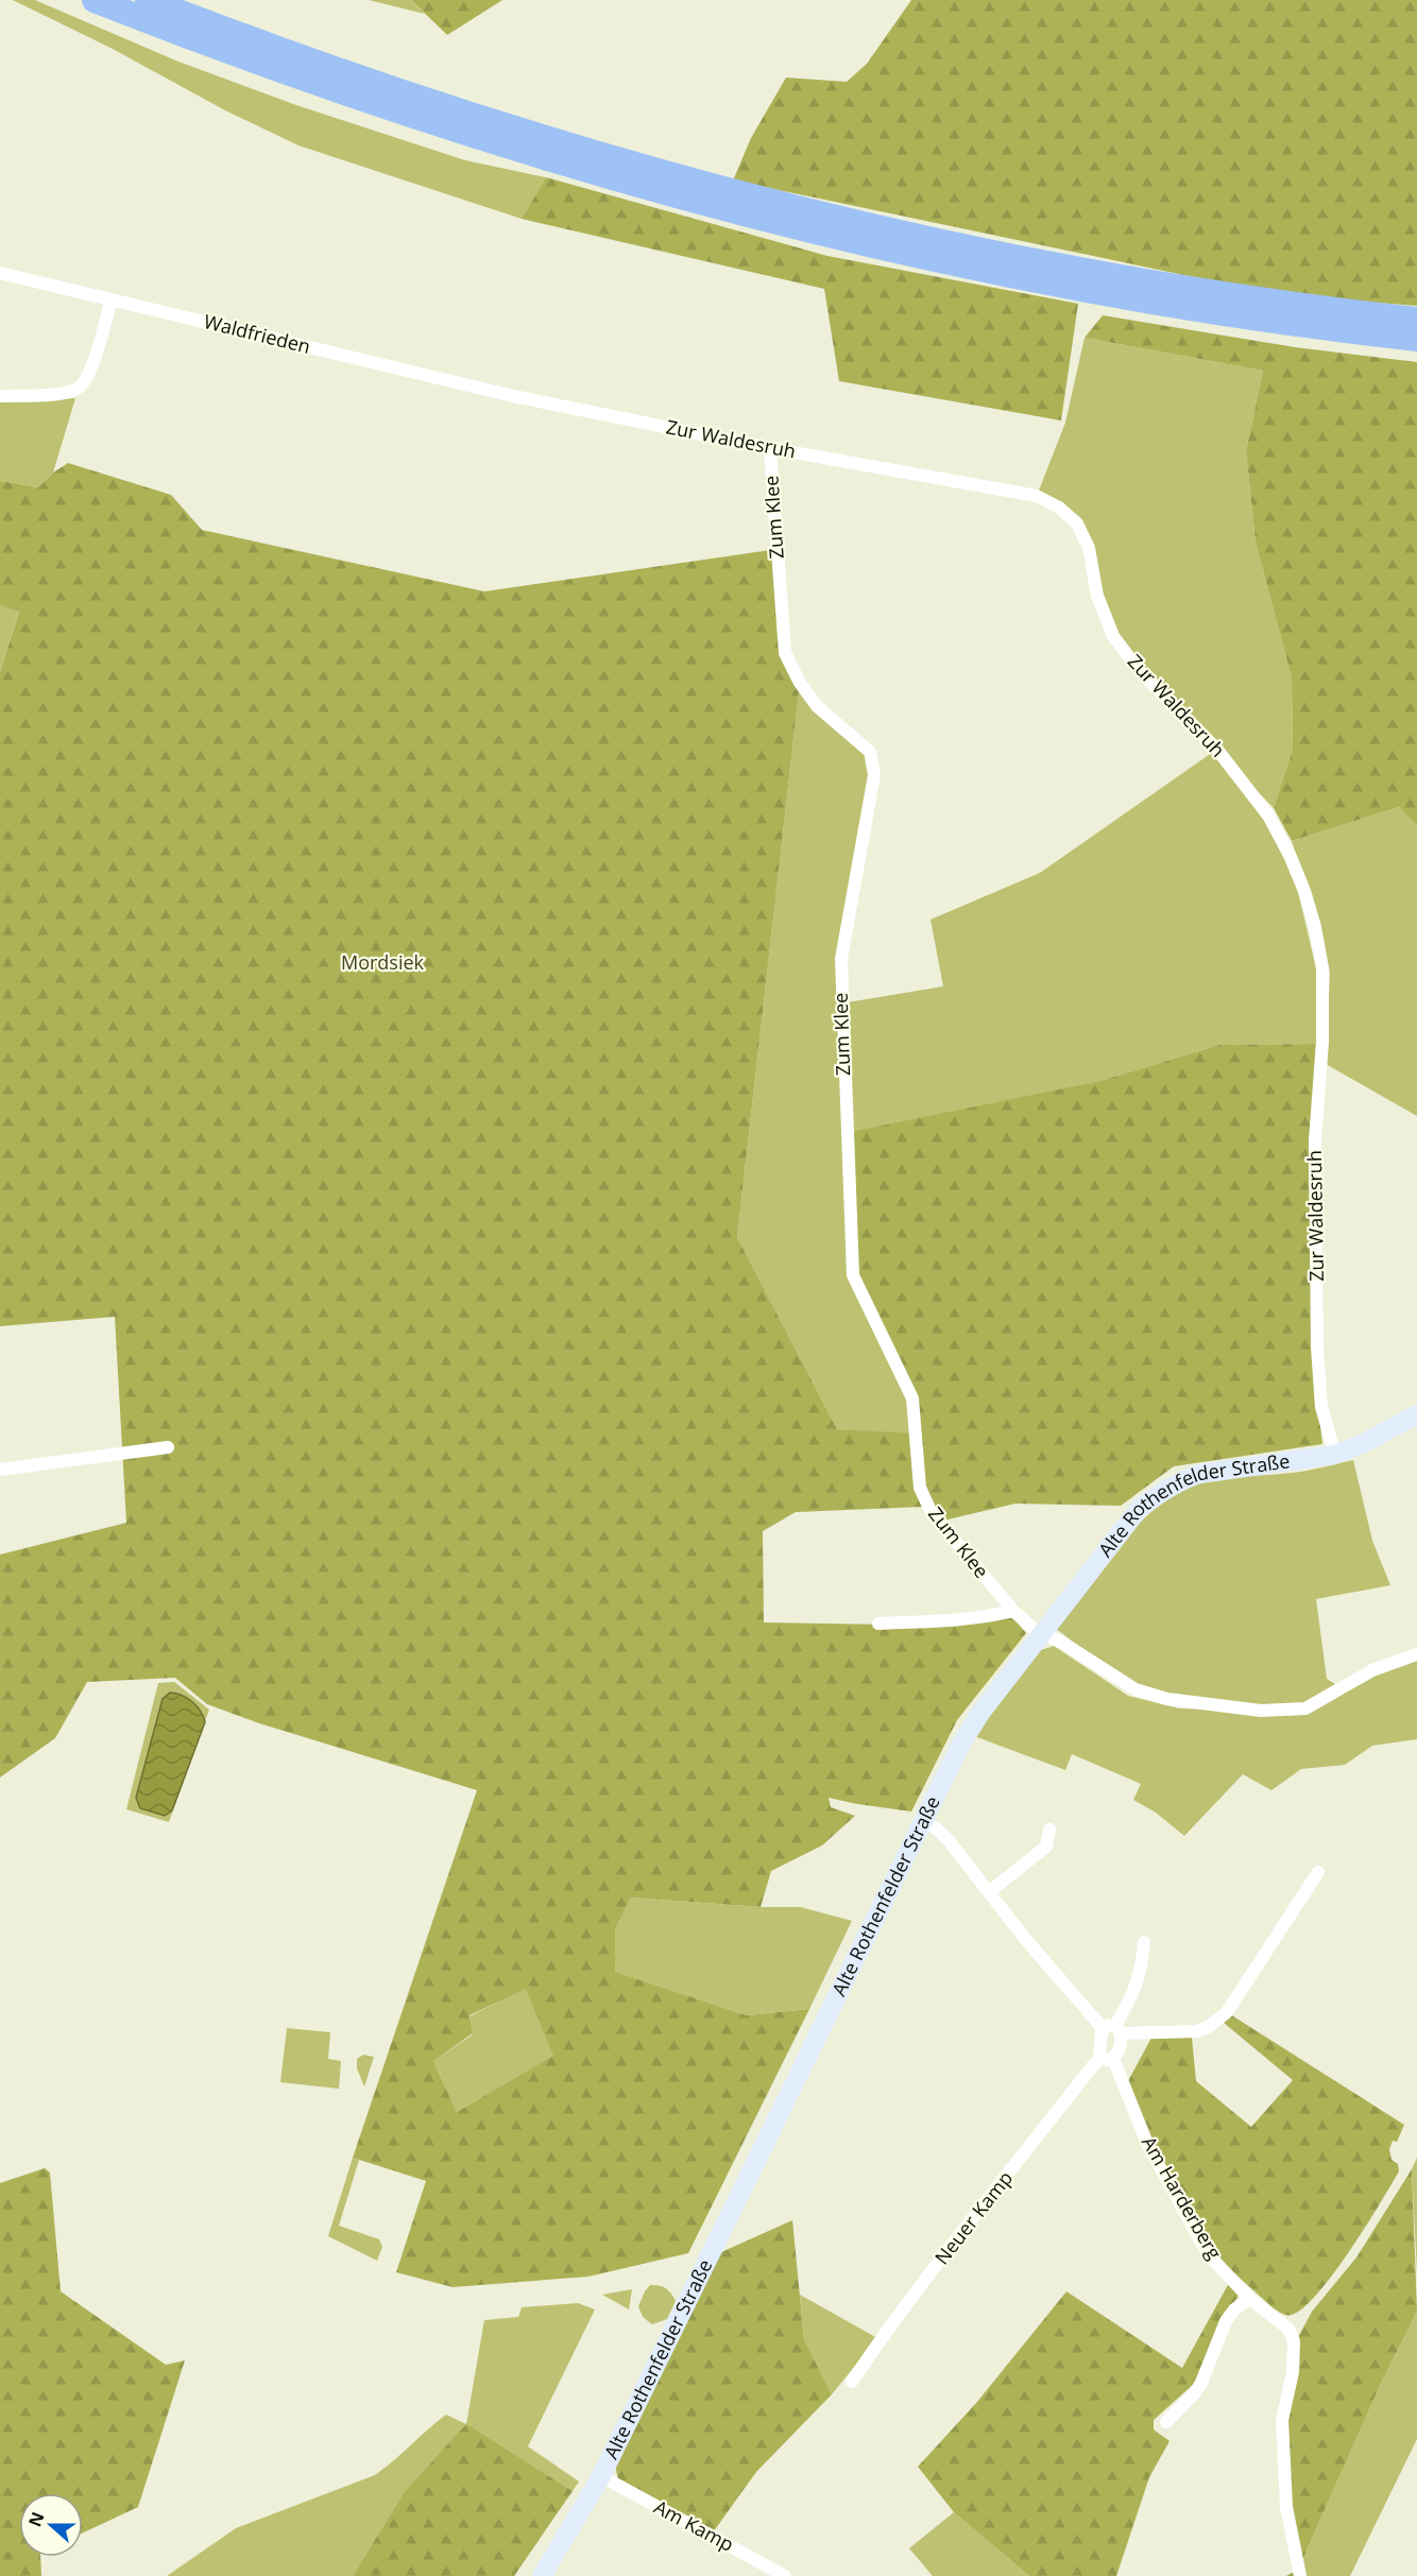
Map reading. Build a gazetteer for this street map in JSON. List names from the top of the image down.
{
  "streets": {
    "street": [
      "Waldfrieden",
      "Zur Waldesruh",
      "Zum Klee",
      "Alte Rothenfelder Straße",
      "Am Harderberg",
      "Neuer Kamp",
      "Am Kamp"
    ]
  },
  "crossings": [
    ["Waldfrieden", "Zur Waldesruh"],
    ["Zur Waldesruh", "Zum Klee"],
    ["Zur Waldesruh", "Alte Rothenfelder Straße"],
    ["Zum Klee", "Alte Rothenfelder Straße"],
    ["Alte Rothenfelder Straße", "Am Kamp"],
    ["Am Harderberg", "Neuer Kamp"]
  ],
  "parks": ["Mordsiek"],
  "north": "left"
}
